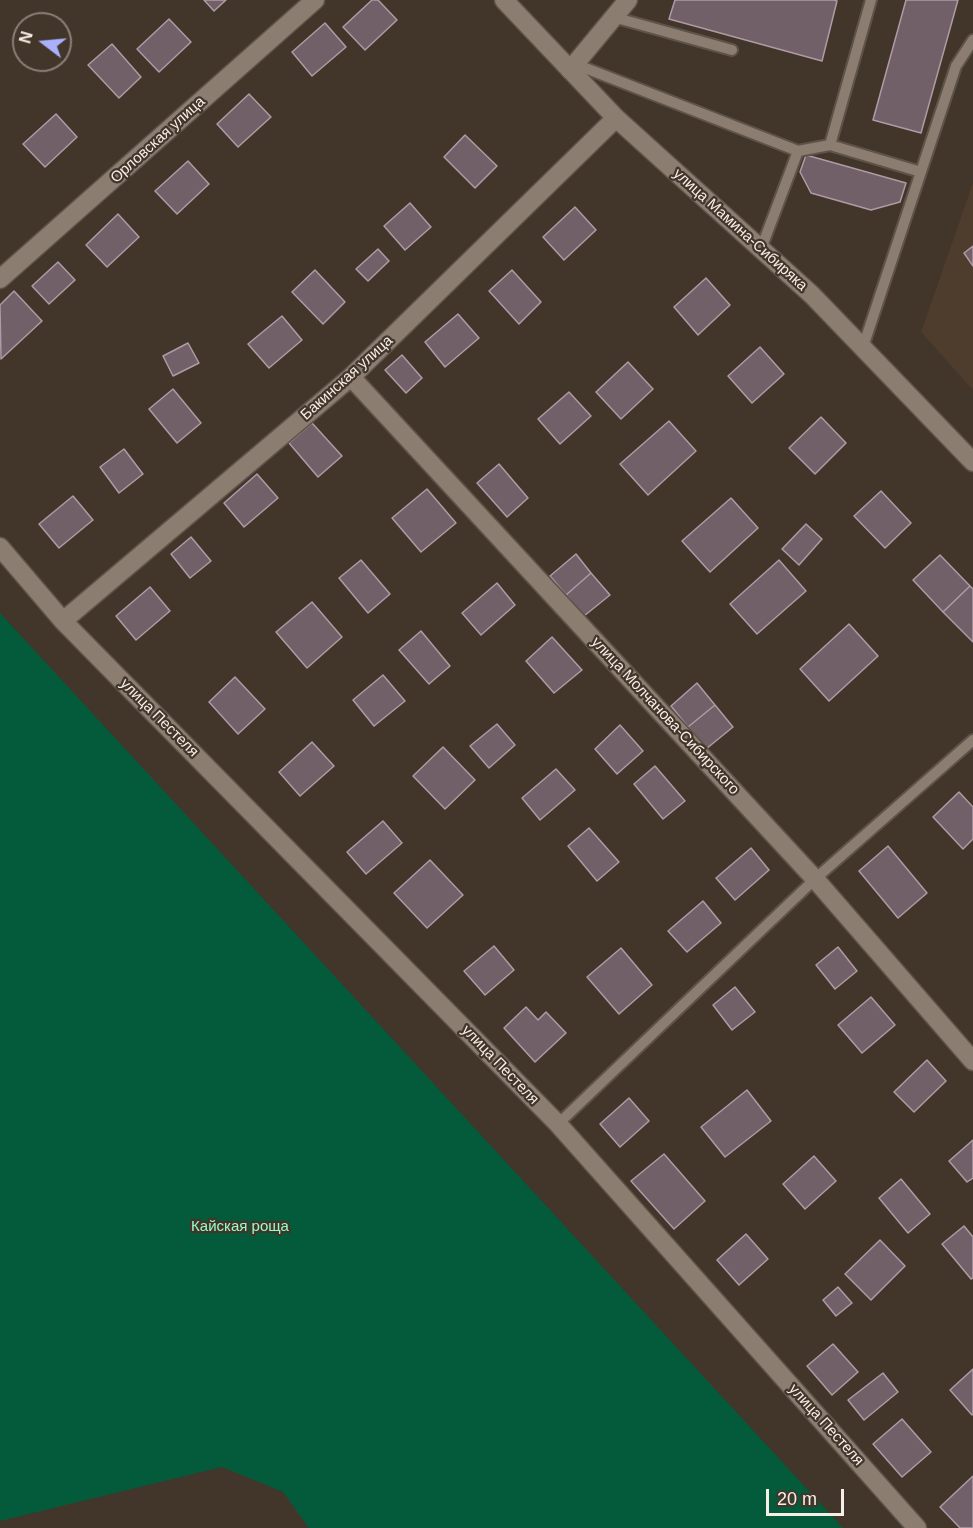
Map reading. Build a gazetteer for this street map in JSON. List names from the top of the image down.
{
  "streets": {
    "street": [
      "Орловская улица",
      "улица Мамина-Сибиряка",
      "Бакинская улица",
      "улица Молчанова-Сибирского",
      "улица Пестеля"
    ]
  },
  "crossings": [
    ["улица Мамина-Сибиряка", "Бакинская улица"],
    ["Бакинская улица", "улица Молчанова-Сибирского"],
    ["Бакинская улица", "улица Пестеля"]
  ],
  "parks": ["Кайская роща"],
  "scale_bar": "20 m",
  "north": "left"
}
